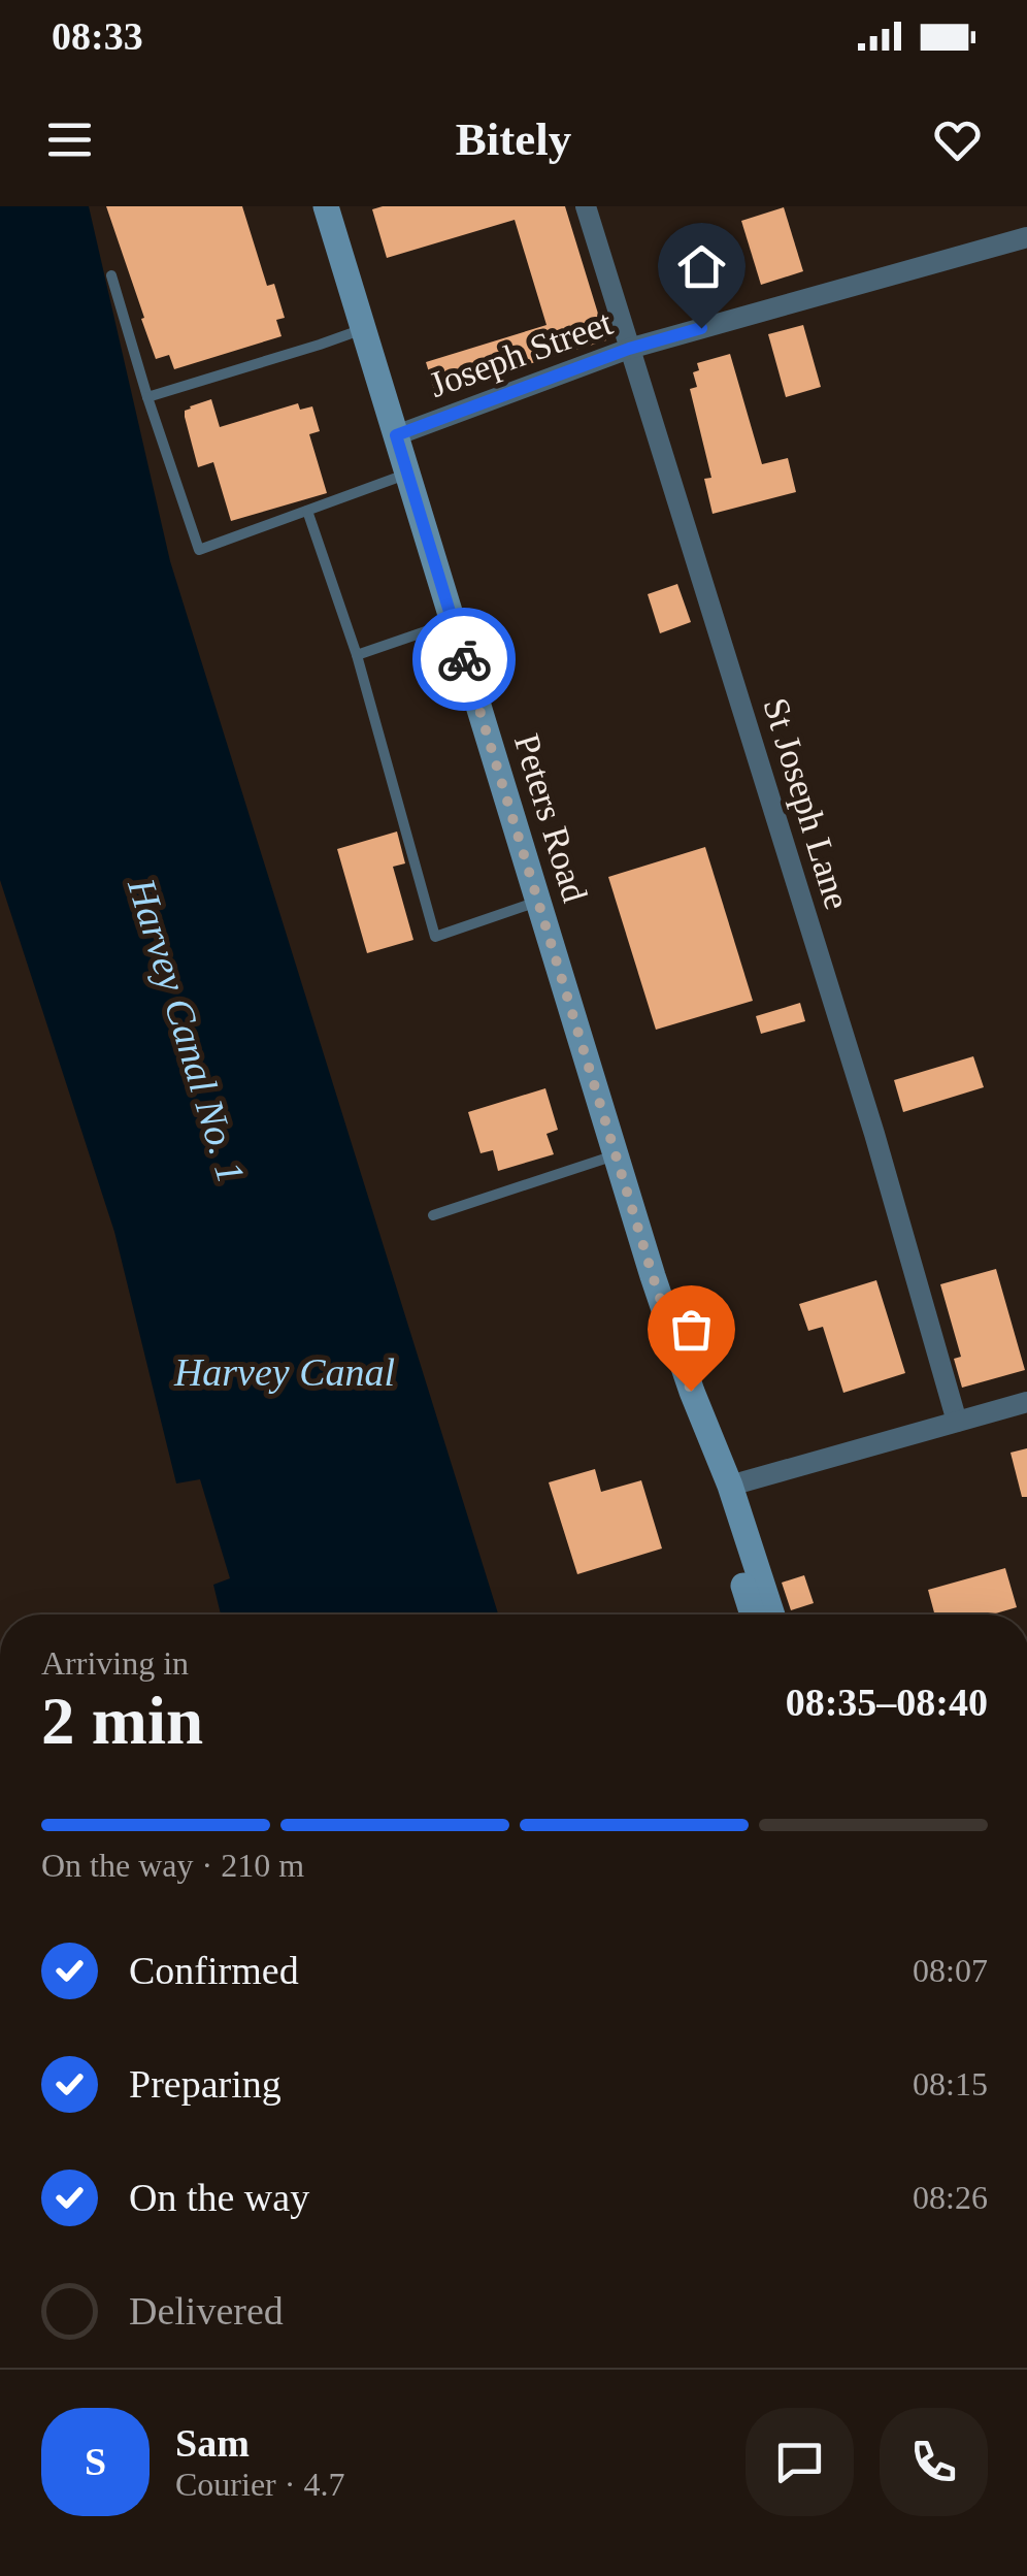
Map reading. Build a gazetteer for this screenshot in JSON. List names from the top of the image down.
{
  "streets": {
    "main road": ["Peters Road"],
    "street": ["Joseph Street", "St Joseph Lane"]
  },
  "crossings": [
    ["Joseph Street", "St Joseph Lane"],
    ["Joseph Street", "Peters Road"]
  ],
  "water": ["Harvey Canal No. 1", "Harvey Canal"],
  "page": {
    "status": "08:33",
    "header": "Bitely",
    "heading": ["2 min", "Arriving in", "08:35–08:40"],
    "panel": ["Sam", "Courier · 4.7"],
    "bar": "On the way · 210 m",
    "list": [
      ["Confirmed", "08:07"],
      ["Preparing", "08:15"],
      ["On the way", "08:26"],
      "Delivered"
    ],
    "round": "S"
  }
}
